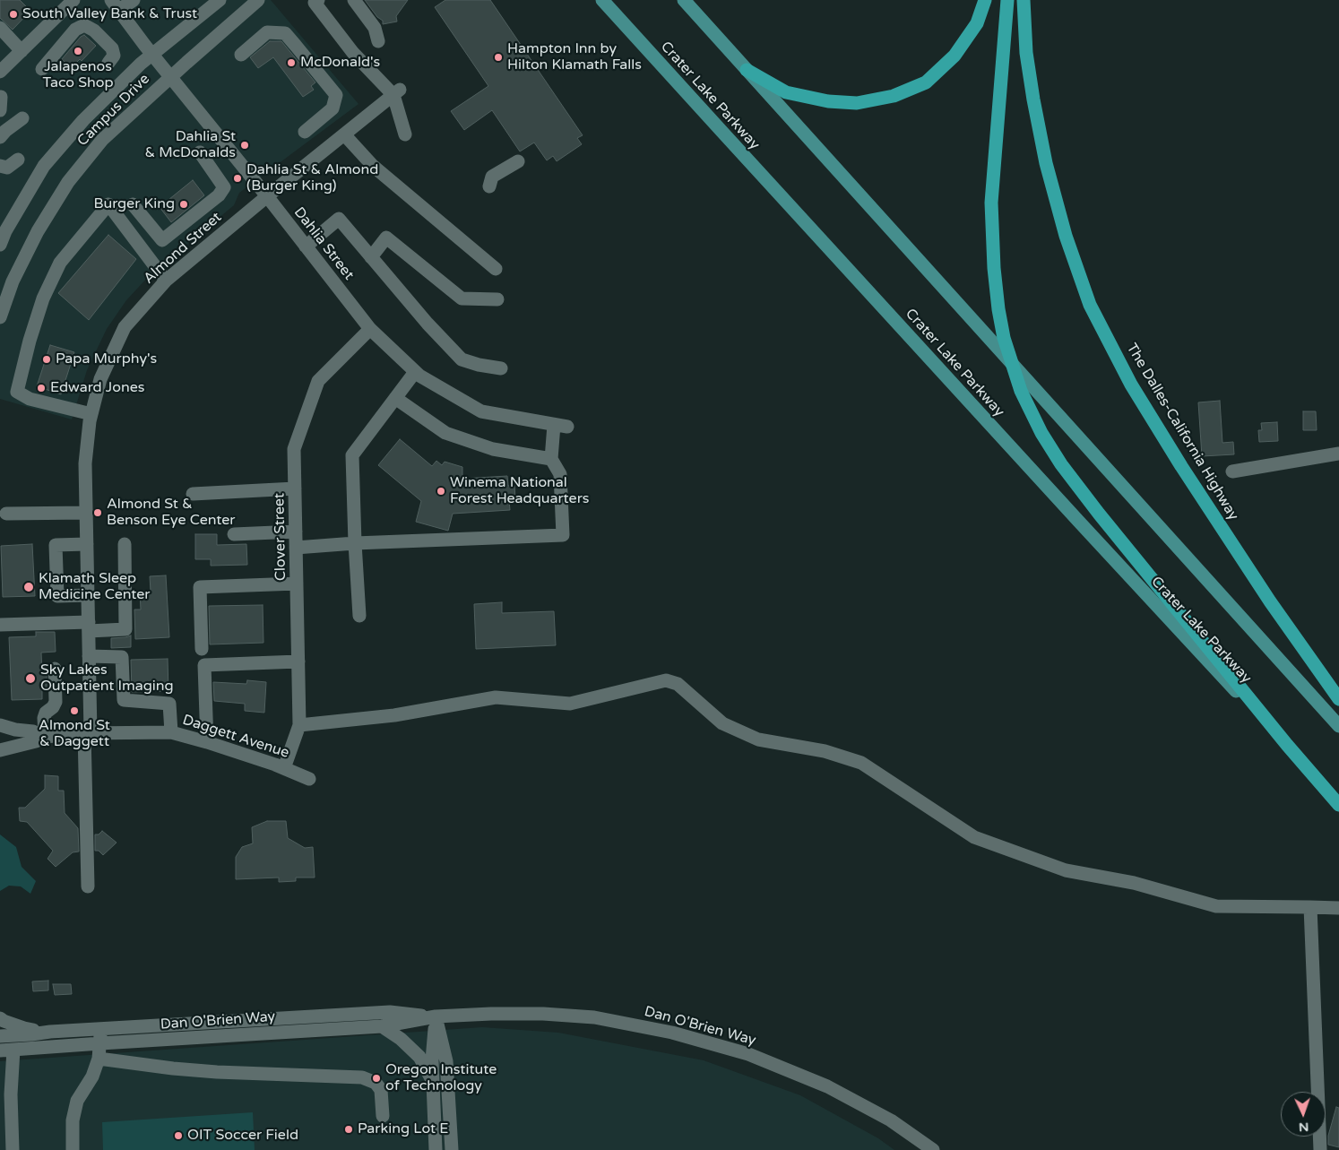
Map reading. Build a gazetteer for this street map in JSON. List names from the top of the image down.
{
  "streets": {
    "highway": ["The Dalles-California Highway"],
    "main road": ["Crater Lake Parkway"],
    "street": [
      "Campus Drive",
      "Dahlia Street",
      "Almond Street",
      "Clover Street",
      "Daggett Avenue",
      "Dan O'Brien Way"
    ]
  },
  "crossings": [
    ["Campus Drive", "Dahlia Street"],
    ["Dahlia Street", "Almond Street"],
    ["Dahlia Street", "Clover Street"],
    ["Almond Street", "Daggett Avenue"],
    ["Clover Street", "Daggett Avenue"]
  ],
  "places": [
    "South Valley Bank & Trust",
    "Jalapenos Taco Shop",
    "Hampton Inn by Hilton Klamath Falls",
    "McDonald's",
    "Dahlia St & McDonalds",
    "Dahlia St & Almond (Burger King)",
    "Burger King",
    "Papa Murphy's",
    "Edward Jones",
    "Winema National Forest Headquarters",
    "Almond St & Benson Eye Center",
    "Klamath Sleep Medicine Center",
    "Sky Lakes Outpatient Imaging",
    "Almond St & Daggett",
    "Oregon Institute of Technology",
    "Parking Lot E",
    "OIT Soccer Field"
  ],
  "north": "bottom"
}
